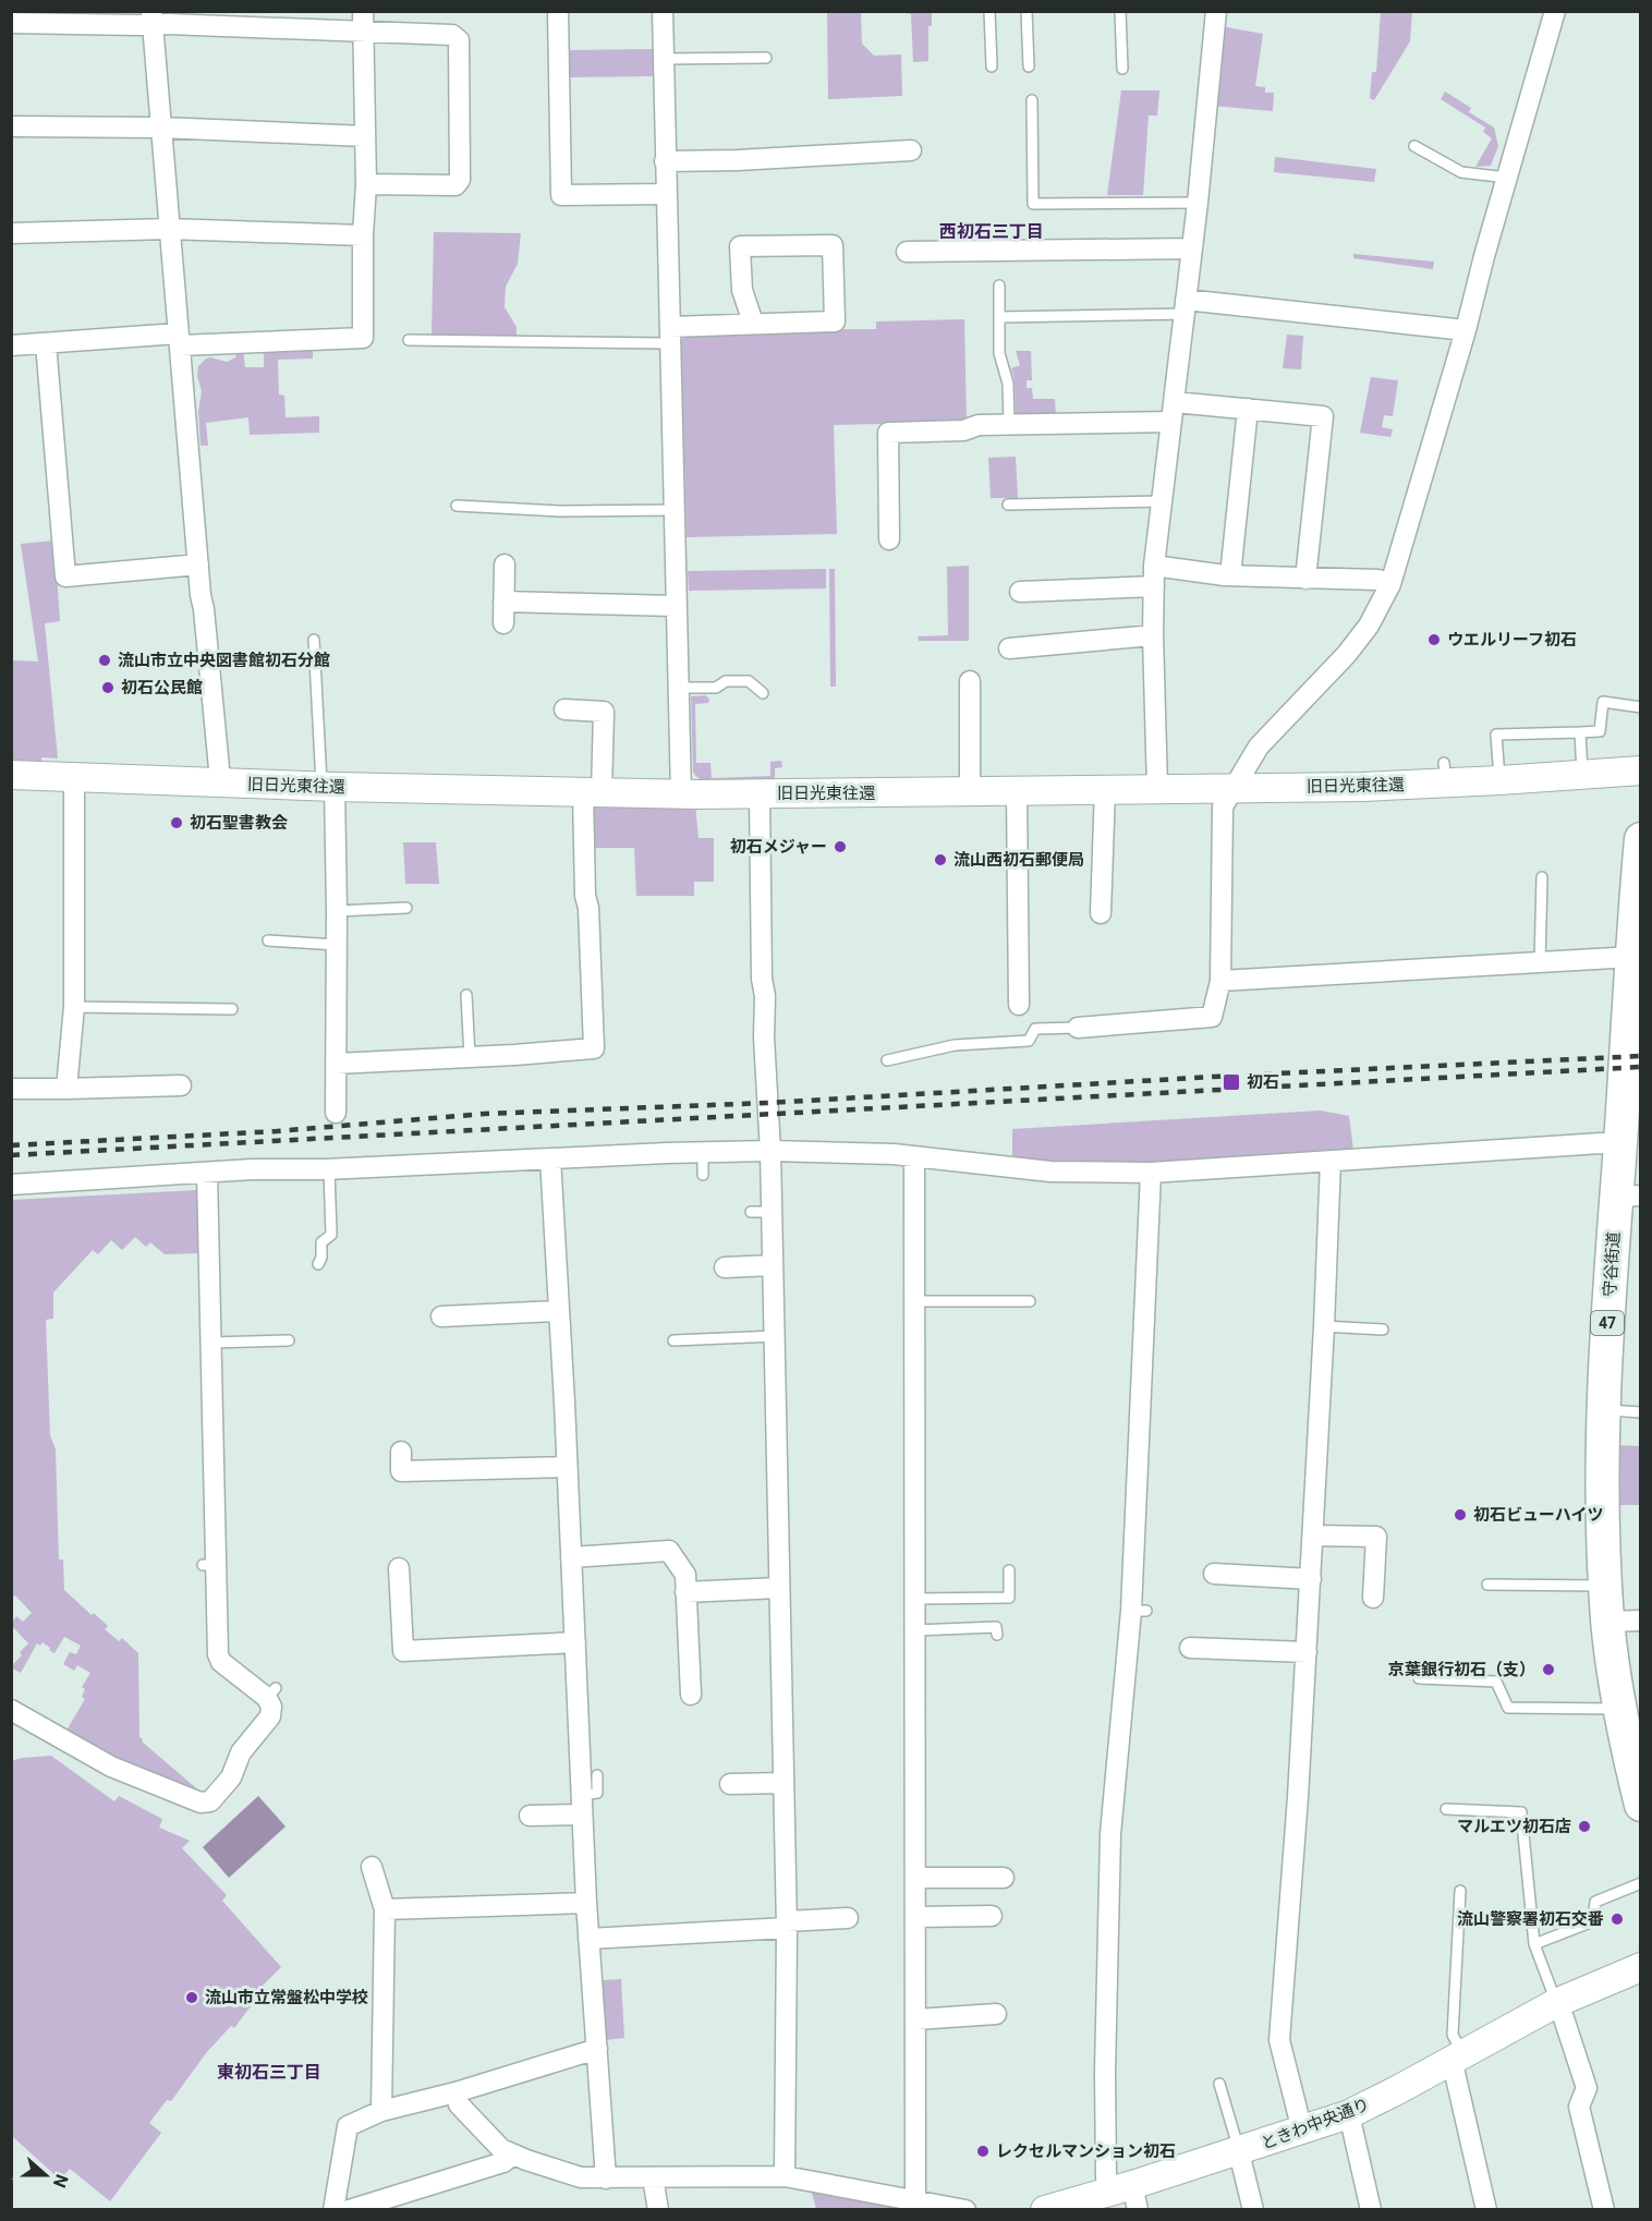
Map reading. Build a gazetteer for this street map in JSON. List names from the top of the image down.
{
  "streets": {
    "main road": ["守谷街道", "47"],
    "street": ["旧日光東往還", "ときわ中央通り"]
  },
  "districts": ["西初石三丁目", "東初石三丁目"],
  "places": {
    "other": [
      "ウエルリーフ初石",
      "流山市立中央図書館初石分館",
      "初石公民館",
      "初石聖書教会",
      "初石メジャー",
      "流山西初石郵便局",
      "初石ビューハイツ",
      "京葉銀行初石（支）",
      "マルエツ初石店",
      "流山警察署初石交番",
      "流山市立常盤松中学校",
      "レクセルマンション初石"
    ],
    "transit": ["初石"]
  },
  "north": "right"
}
